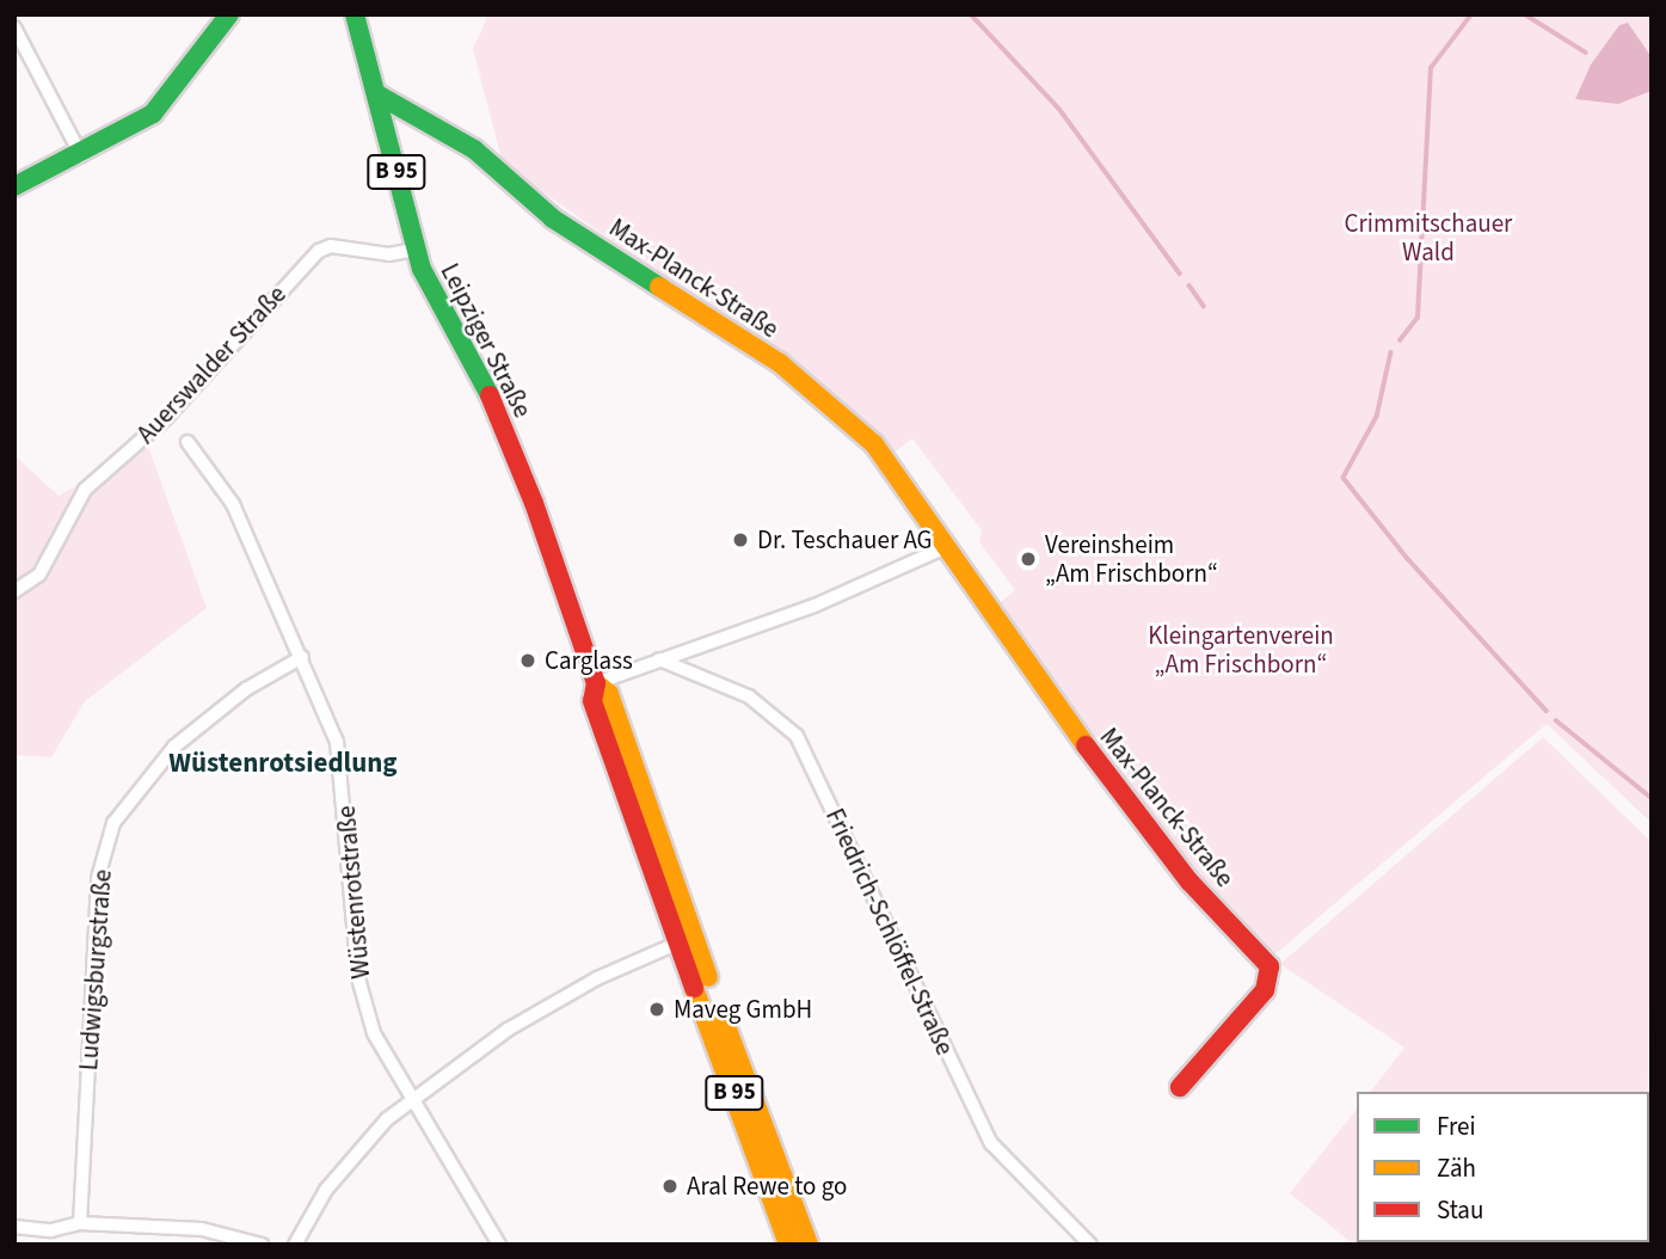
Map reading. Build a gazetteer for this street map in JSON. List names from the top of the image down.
{
  "streets": {
    "main road": ["B 95", "Max-Planck-Straße", "Leipziger Straße"],
    "street": [
      "Auerswalder Straße",
      "Wüstenrotstraße",
      "Friedrich-Schlöffel-Straße",
      "Ludwigsburgstraße"
    ]
  },
  "crossings": [
    ["Max-Planck-Straße", "Leipziger Straße"],
    ["Leipziger Straße", "Auerswalder Straße"],
    ["Wüstenrotstraße", "Ludwigsburgstraße"]
  ],
  "districts": ["Wüstenrotsiedlung"],
  "parks": ["Crimmitschauer Wald", "Kleingartenverein „Am Frischborn“"],
  "places": [
    "Dr. Teschauer AG",
    "Vereinsheim „Am Frischborn“",
    "Carglass",
    "Maveg GmbH",
    "Aral Rewe to go"
  ],
  "legend": ["Frei", "Zäh", "Stau"]
}
